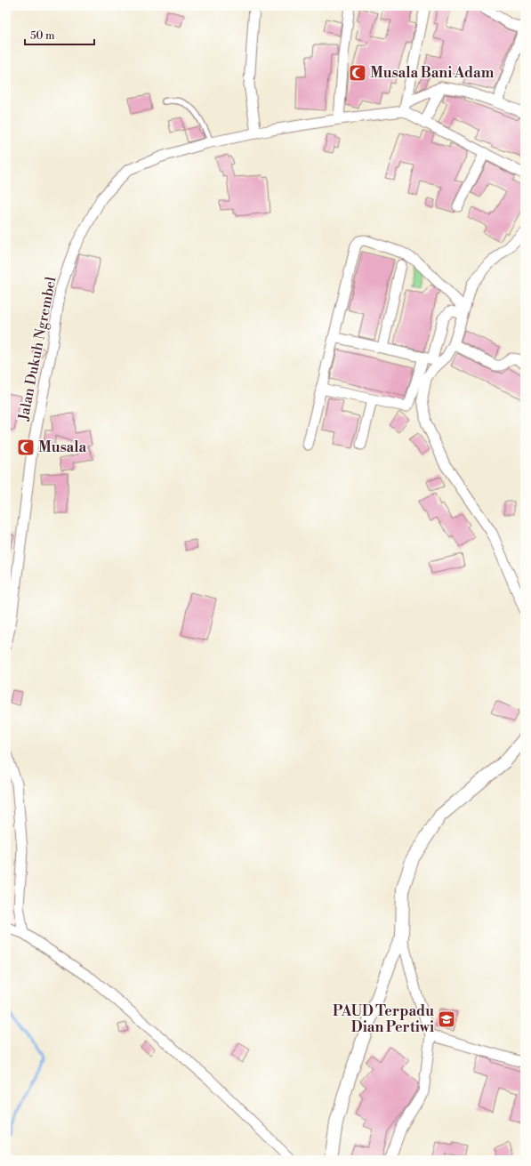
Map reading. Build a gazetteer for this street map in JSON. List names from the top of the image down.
{
  "streets": {
    "street": ["Jalan Dukuh Ngrembel"]
  },
  "places": {
    "mosque": ["Musala Bani Adam", "Musala"],
    "school or university": ["PAUD Terpadu Dian Pertiwi"]
  },
  "scale_bar": "50 m"
}
